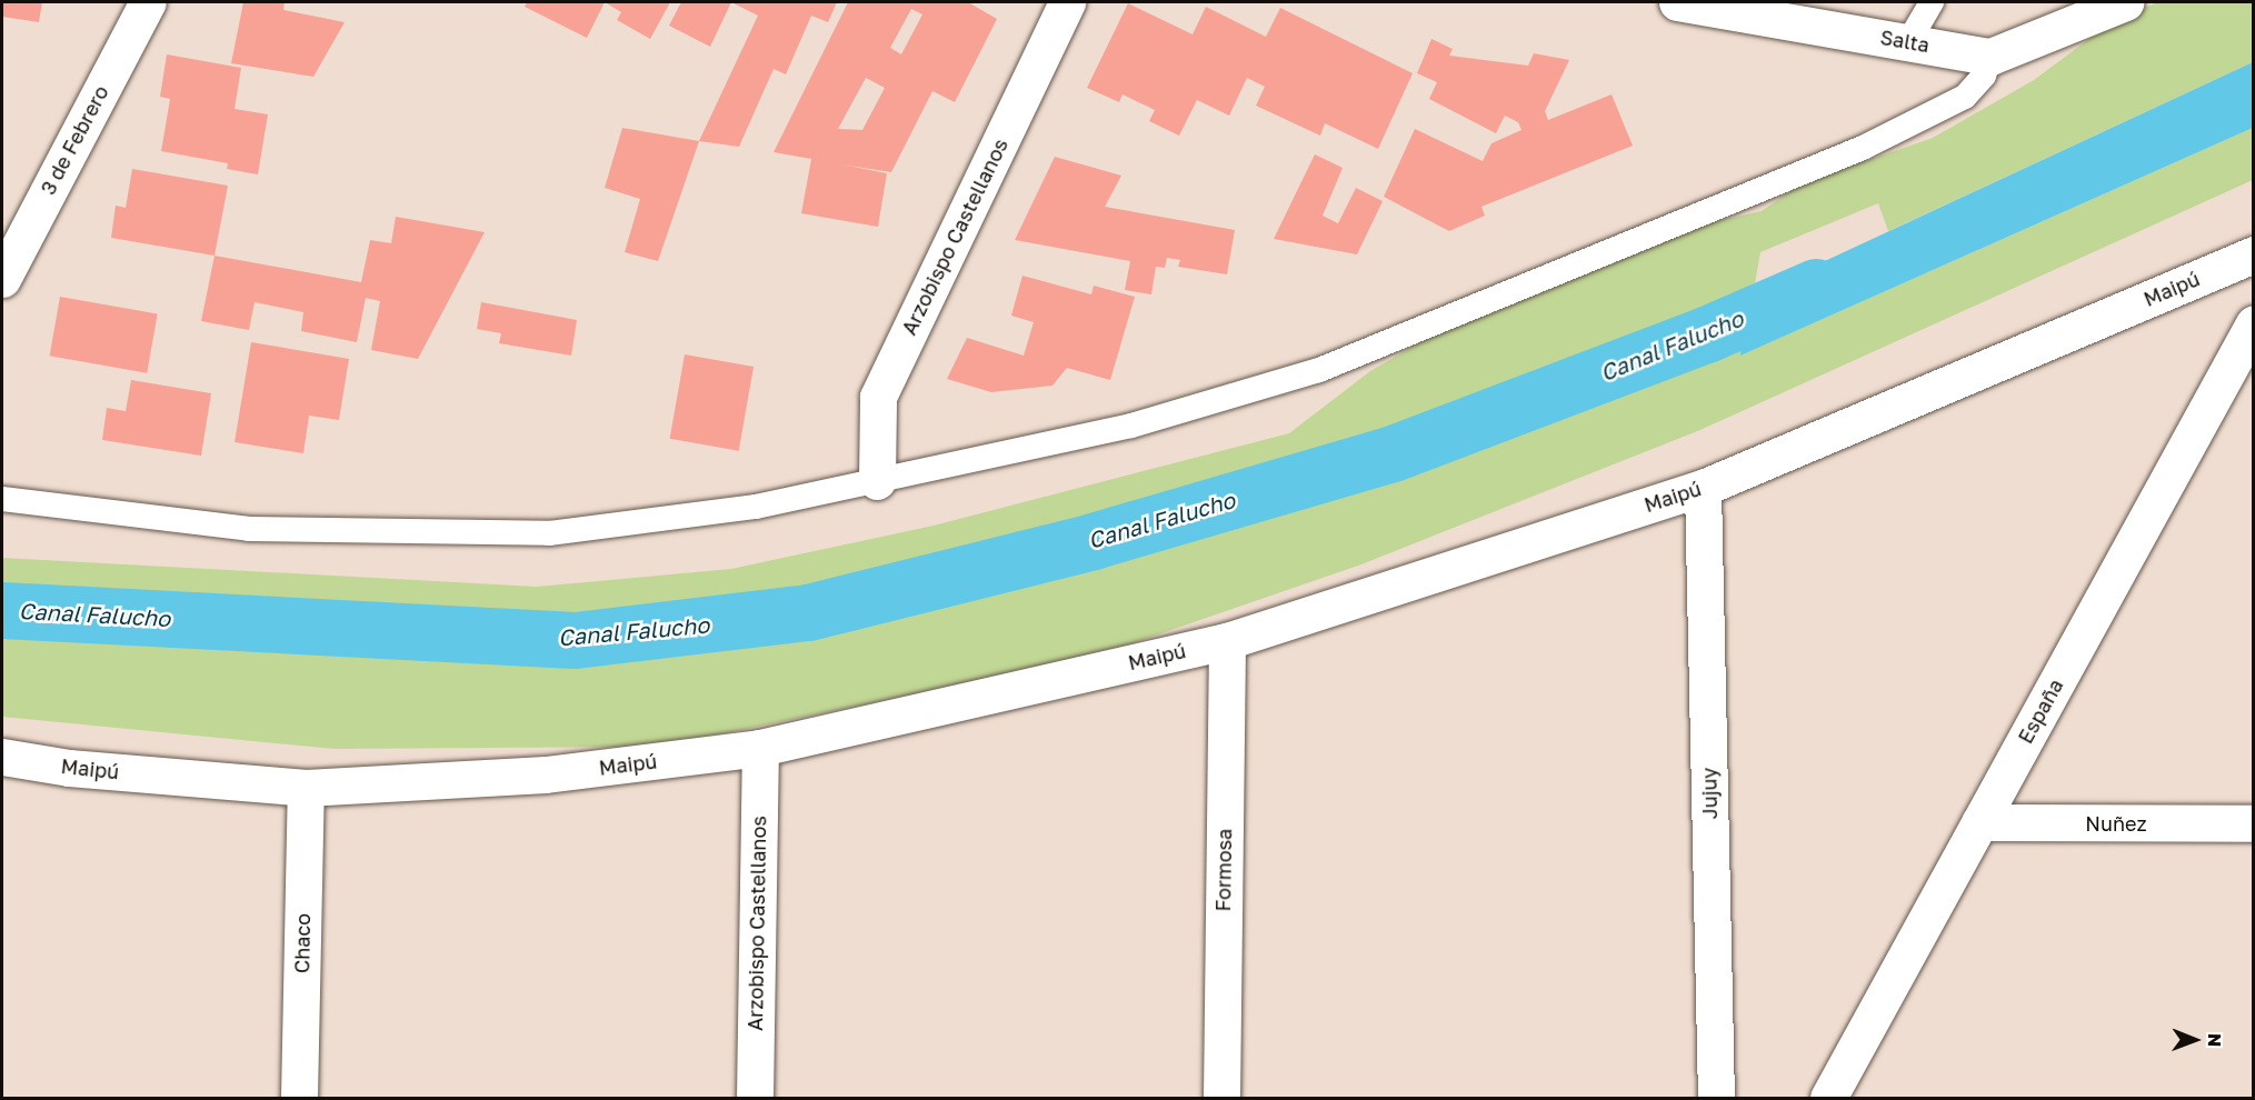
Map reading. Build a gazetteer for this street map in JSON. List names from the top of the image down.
{
  "streets": {
    "street": [
      "Salta",
      "3 de Febrero",
      "Arzobispo Castellanos",
      "Maipú",
      "España",
      "Jujuy",
      "Nuñez",
      "Formosa",
      "Chaco"
    ]
  },
  "crossings": [
    ["Arzobispo Castellanos", "Maipú"],
    ["Maipú", "Jujuy"],
    ["Maipú", "Formosa"],
    ["Maipú", "Chaco"],
    ["España", "Nuñez"]
  ],
  "water": ["Canal Falucho"],
  "north": "right"
}
